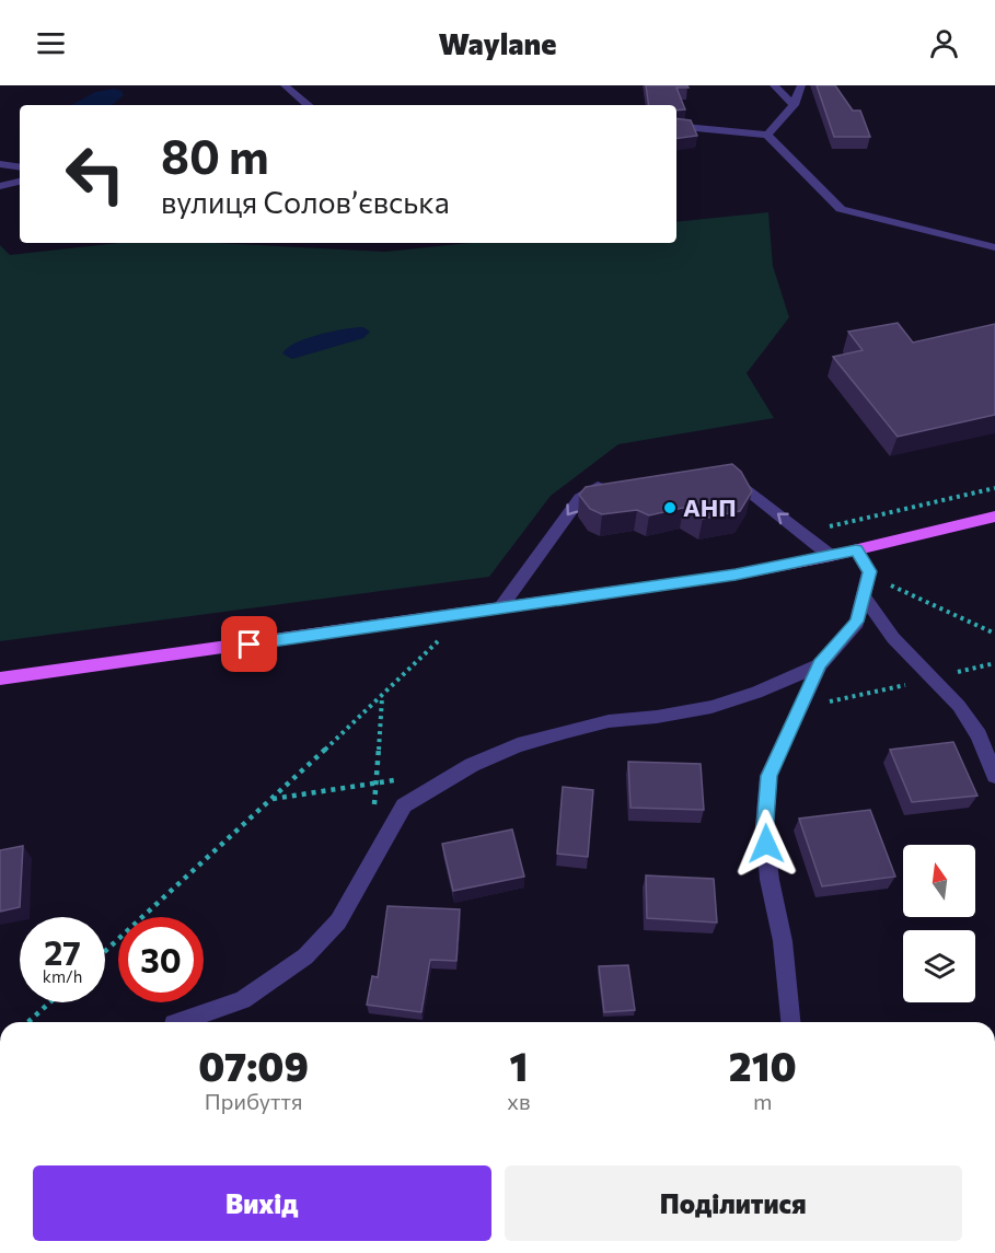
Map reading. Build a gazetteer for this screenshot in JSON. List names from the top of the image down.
{
  "places": ["АНП"],
  "north": "top",
  "page": {
    "header": "Waylane",
    "turn": ["80 m", "вулиця Соловʼєвська"],
    "speed": "27 km/h",
    "limit": "30",
    "eta": [
      "07:09",
      "Прибуття",
      "1",
      "хв",
      "210",
      "m"
    ],
    "buttons": ["Вихід", "Поділитися"]
  }
}
